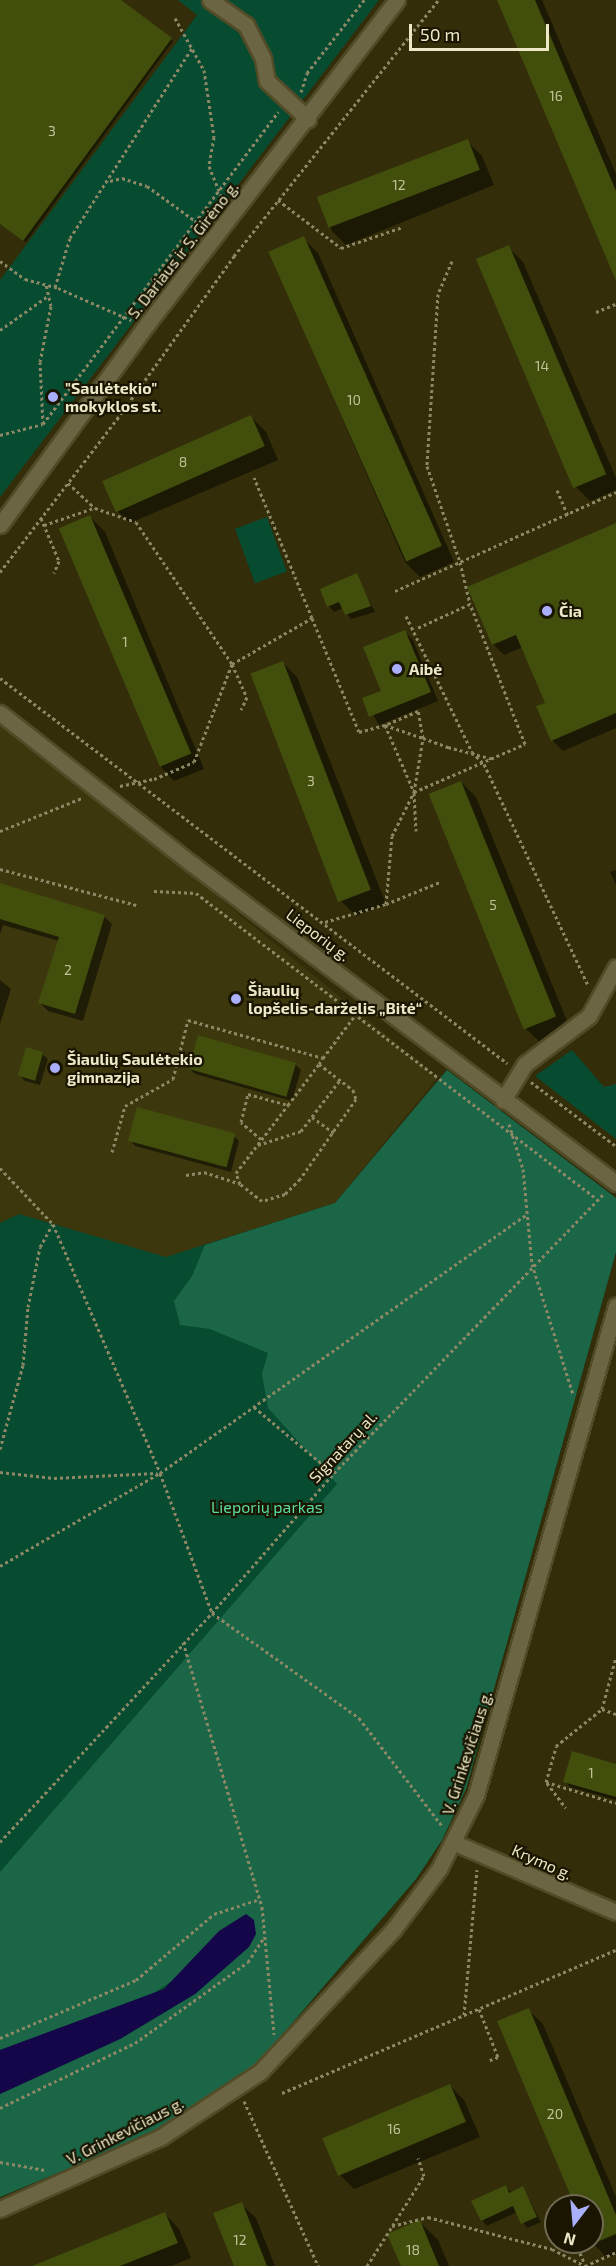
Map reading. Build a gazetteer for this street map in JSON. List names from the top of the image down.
{
  "streets": {
    "street": [
      "S. Dariaus ir S. Girėno g.",
      "Lieporių g.",
      "V. Grinkevičiaus g.",
      "Krymo g."
    ],
    "path": ["Signatarų al."]
  },
  "crossings": [
    ["Lieporių g.", "Signatarų al."],
    ["V. Grinkevičiaus g.", "Krymo g."]
  ],
  "parks": ["Lieporių parkas"],
  "places": [
    "\"Saulėtekio\" mokyklos st.",
    "Čia",
    "Aibė",
    "Šiaulių lopšelis-darželis „Bitė“",
    "Šiaulių Saulėtekio gimnazija"
  ],
  "house_numbers": [
    "16",
    "3",
    "12",
    "14",
    "10",
    "8",
    "1",
    "3",
    "5",
    "2",
    "1",
    "20",
    "16",
    "12",
    "18"
  ],
  "scale_bar": "50 m",
  "north": "bottom"
}
